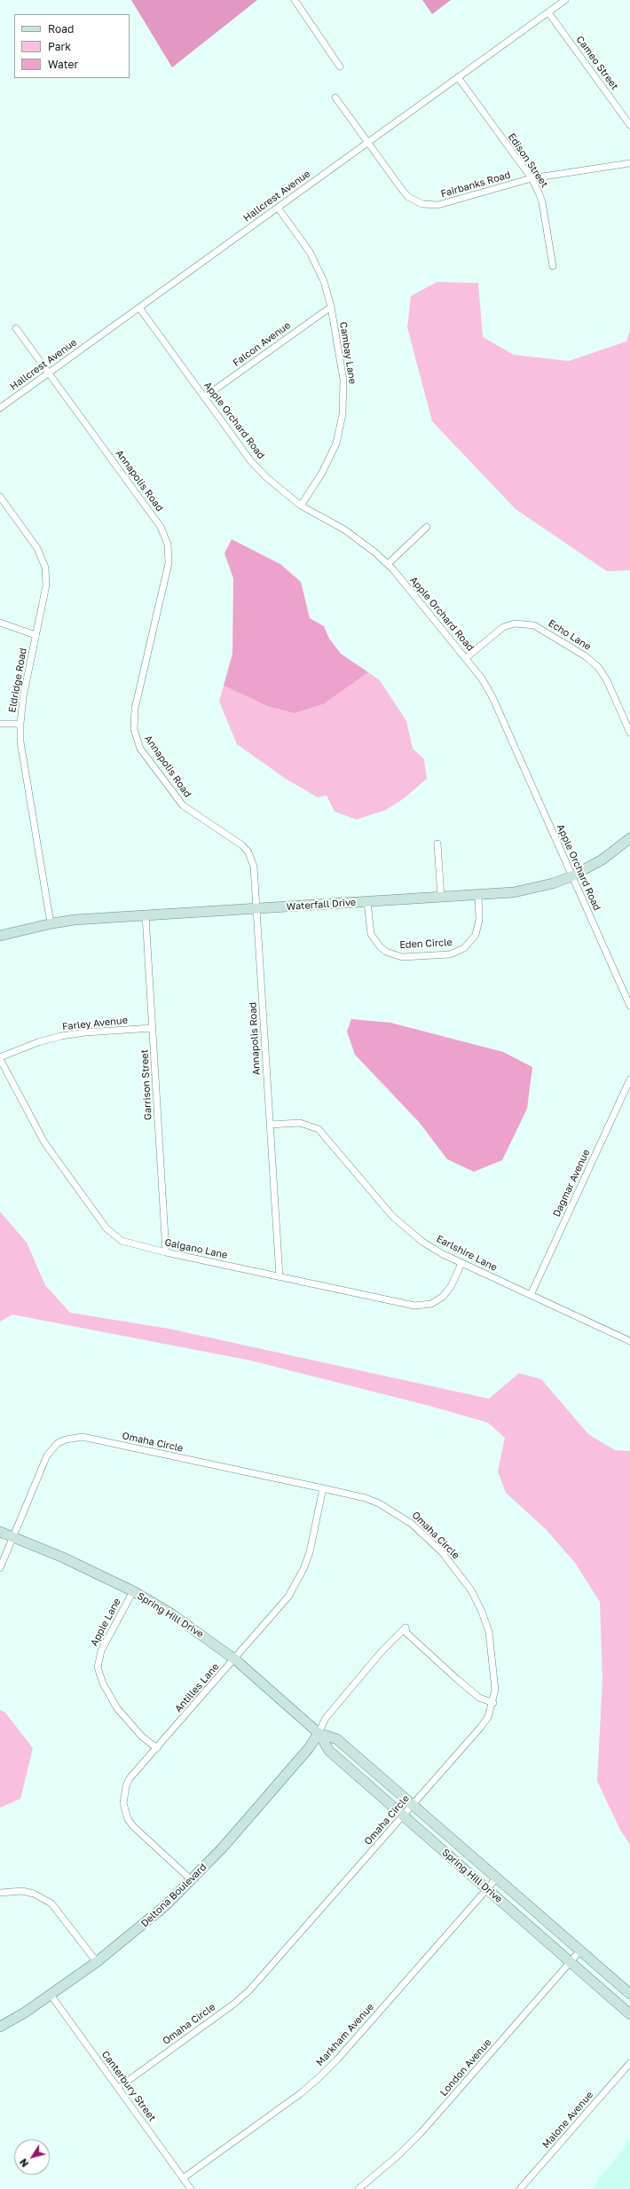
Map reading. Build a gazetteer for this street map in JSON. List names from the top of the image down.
{
  "streets": {
    "main road": ["Waterfall Drive", "Spring Hill Drive", "Deltona Boulevard"],
    "street": [
      "Cameo Street",
      "Edison Street",
      "Fairbanks Road",
      "Hallcrest Avenue",
      "Falcon Avenue",
      "Cambay Lane",
      "Apple Orchard Road",
      "Annapolis Road",
      "Echo Lane",
      "Eldridge Road",
      "Eden Circle",
      "Farley Avenue",
      "Garrison Street",
      "Dagmar Avenue",
      "Galgano Lane",
      "Earlshire Lane",
      "Omaha Circle",
      "Apple Lane",
      "Antilles Lane",
      "Markham Avenue",
      "London Avenue",
      "Canterbury Street",
      "Malone Avenue"
    ]
  },
  "crossings": [
    ["Cameo Street", "Hallcrest Avenue"],
    ["Edison Street", "Fairbanks Road"],
    ["Edison Street", "Hallcrest Avenue"],
    ["Fairbanks Road", "Hallcrest Avenue"],
    ["Hallcrest Avenue", "Cambay Lane"],
    ["Hallcrest Avenue", "Apple Orchard Road"],
    ["Hallcrest Avenue", "Annapolis Road"],
    ["Falcon Avenue", "Cambay Lane"],
    ["Falcon Avenue", "Apple Orchard Road"],
    ["Cambay Lane", "Apple Orchard Road"],
    ["Apple Orchard Road", "Echo Lane"],
    ["Apple Orchard Road", "Waterfall Drive"],
    ["Annapolis Road", "Waterfall Drive"],
    ["Annapolis Road", "Galgano Lane"],
    ["Annapolis Road", "Earlshire Lane"],
    ["Eldridge Road", "Waterfall Drive"],
    ["Waterfall Drive", "Eden Circle"],
    ["Waterfall Drive", "Garrison Street"],
    ["Farley Avenue", "Garrison Street"],
    ["Farley Avenue", "Galgano Lane"],
    ["Garrison Street", "Galgano Lane"],
    ["Dagmar Avenue", "Earlshire Lane"],
    ["Galgano Lane", "Earlshire Lane"],
    ["Omaha Circle", "Spring Hill Drive"],
    ["Omaha Circle", "Antilles Lane"],
    ["Omaha Circle", "Canterbury Street"],
    ["Spring Hill Drive", "Apple Lane"],
    ["Spring Hill Drive", "Antilles Lane"],
    ["Spring Hill Drive", "Deltona Boulevard"],
    ["Spring Hill Drive", "Markham Avenue"],
    ["Spring Hill Drive", "London Avenue"],
    ["Apple Lane", "Antilles Lane"],
    ["Antilles Lane", "Deltona Boulevard"],
    ["Deltona Boulevard", "Canterbury Street"],
    ["Markham Avenue", "Canterbury Street"]
  ],
  "legend": ["Road", "Park", "Water"],
  "north": "bottom left"
}
